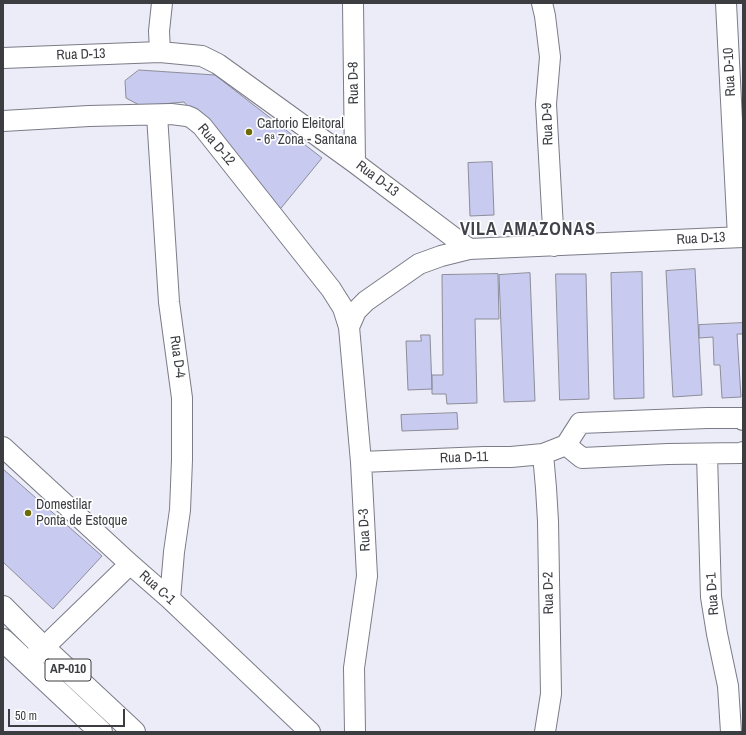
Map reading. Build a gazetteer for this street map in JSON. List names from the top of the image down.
{
  "streets": {
    "main road": ["AP-010"],
    "street": [
      "Rua D-13",
      "Rua D-10",
      "Rua D-8",
      "Rua D-9",
      "Rua D-12",
      "Rua D-4",
      "Rua D-11",
      "Rua D-3",
      "Rua C-1",
      "Rua D-2",
      "Rua D-1"
    ]
  },
  "crossings": [
    ["Rua D-13", "Rua D-10"],
    ["Rua D-13", "Rua D-8"],
    ["Rua D-13", "Rua D-9"],
    ["Rua D-12", "Rua D-4"],
    ["Rua D-12", "Rua D-3"],
    ["Rua D-4", "Rua C-1"],
    ["Rua D-11", "Rua D-3"],
    ["Rua D-11", "Rua D-2"]
  ],
  "districts": ["VILA AMAZONAS"],
  "places": ["Cartorio Eleitoral - 6ª Zona - Santana", "Domestilar Ponta de Estoque"],
  "scale_bar": "50 m"
}
